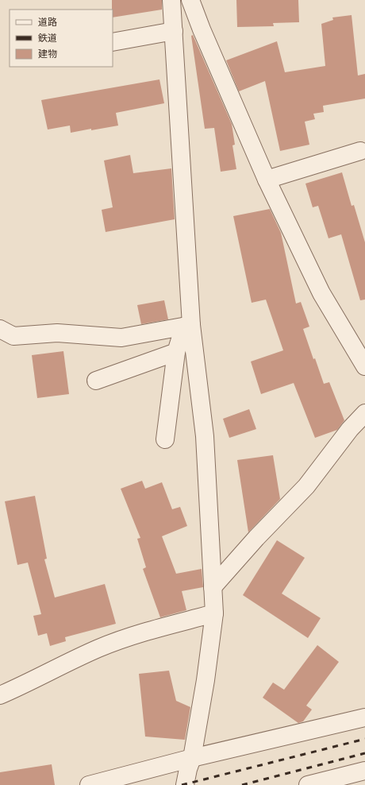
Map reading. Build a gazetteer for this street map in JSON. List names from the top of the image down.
{
  "legend": ["道路", "鉄道", "建物"]
}
